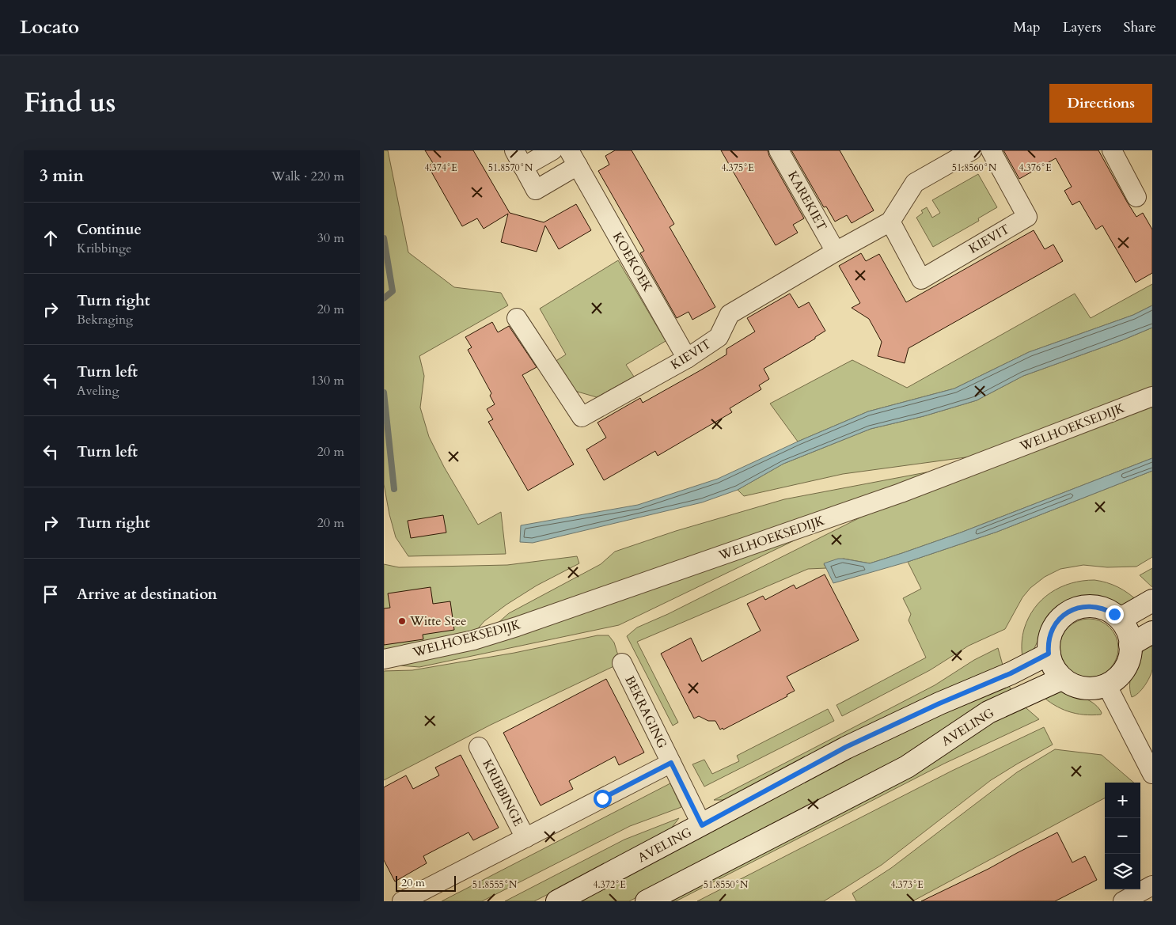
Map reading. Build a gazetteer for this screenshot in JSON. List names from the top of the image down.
{
  "streets": {
    "main road": ["AVELING"],
    "street": [
      "KAREKIET",
      "KIEVIT",
      "KOEKOEK",
      "WELHOEKSEDIJK",
      "BEKRAGING",
      "KRIBBINGE"
    ]
  },
  "crossings": [
    ["KAREKIET", "KIEVIT"],
    ["KIEVIT", "KOEKOEK"],
    ["BEKRAGING", "AVELING"],
    ["BEKRAGING", "KRIBBINGE"]
  ],
  "places": ["Witte Stee"],
  "scale_bar": "20 m",
  "page": {
    "header": "Locato",
    "nav": ["Map", "Layers", "Share"],
    "title": "Find us",
    "buttons": "Directions",
    "heading": ["3 min", "Walk · 220 m"],
    "list": [
      ["Continue", "Kribbinge", "30 m"],
      ["Turn right", "Bekraging", "20 m"],
      ["Turn left", "Aveling", "130 m"],
      ["Turn left", "20 m"],
      ["Turn right", "20 m"],
      "Arrive at destination"
    ],
    "map_buttons": ["+", "−"],
    "scale": "20 m"
  },
  "coordinates": [
    "4.374°E",
    "4.375°E",
    "4.376°E",
    "51.8570°N",
    "51.8560°N",
    "51.8555°N",
    "51.8550°N",
    "4.372°E",
    "4.373°E"
  ]
}
